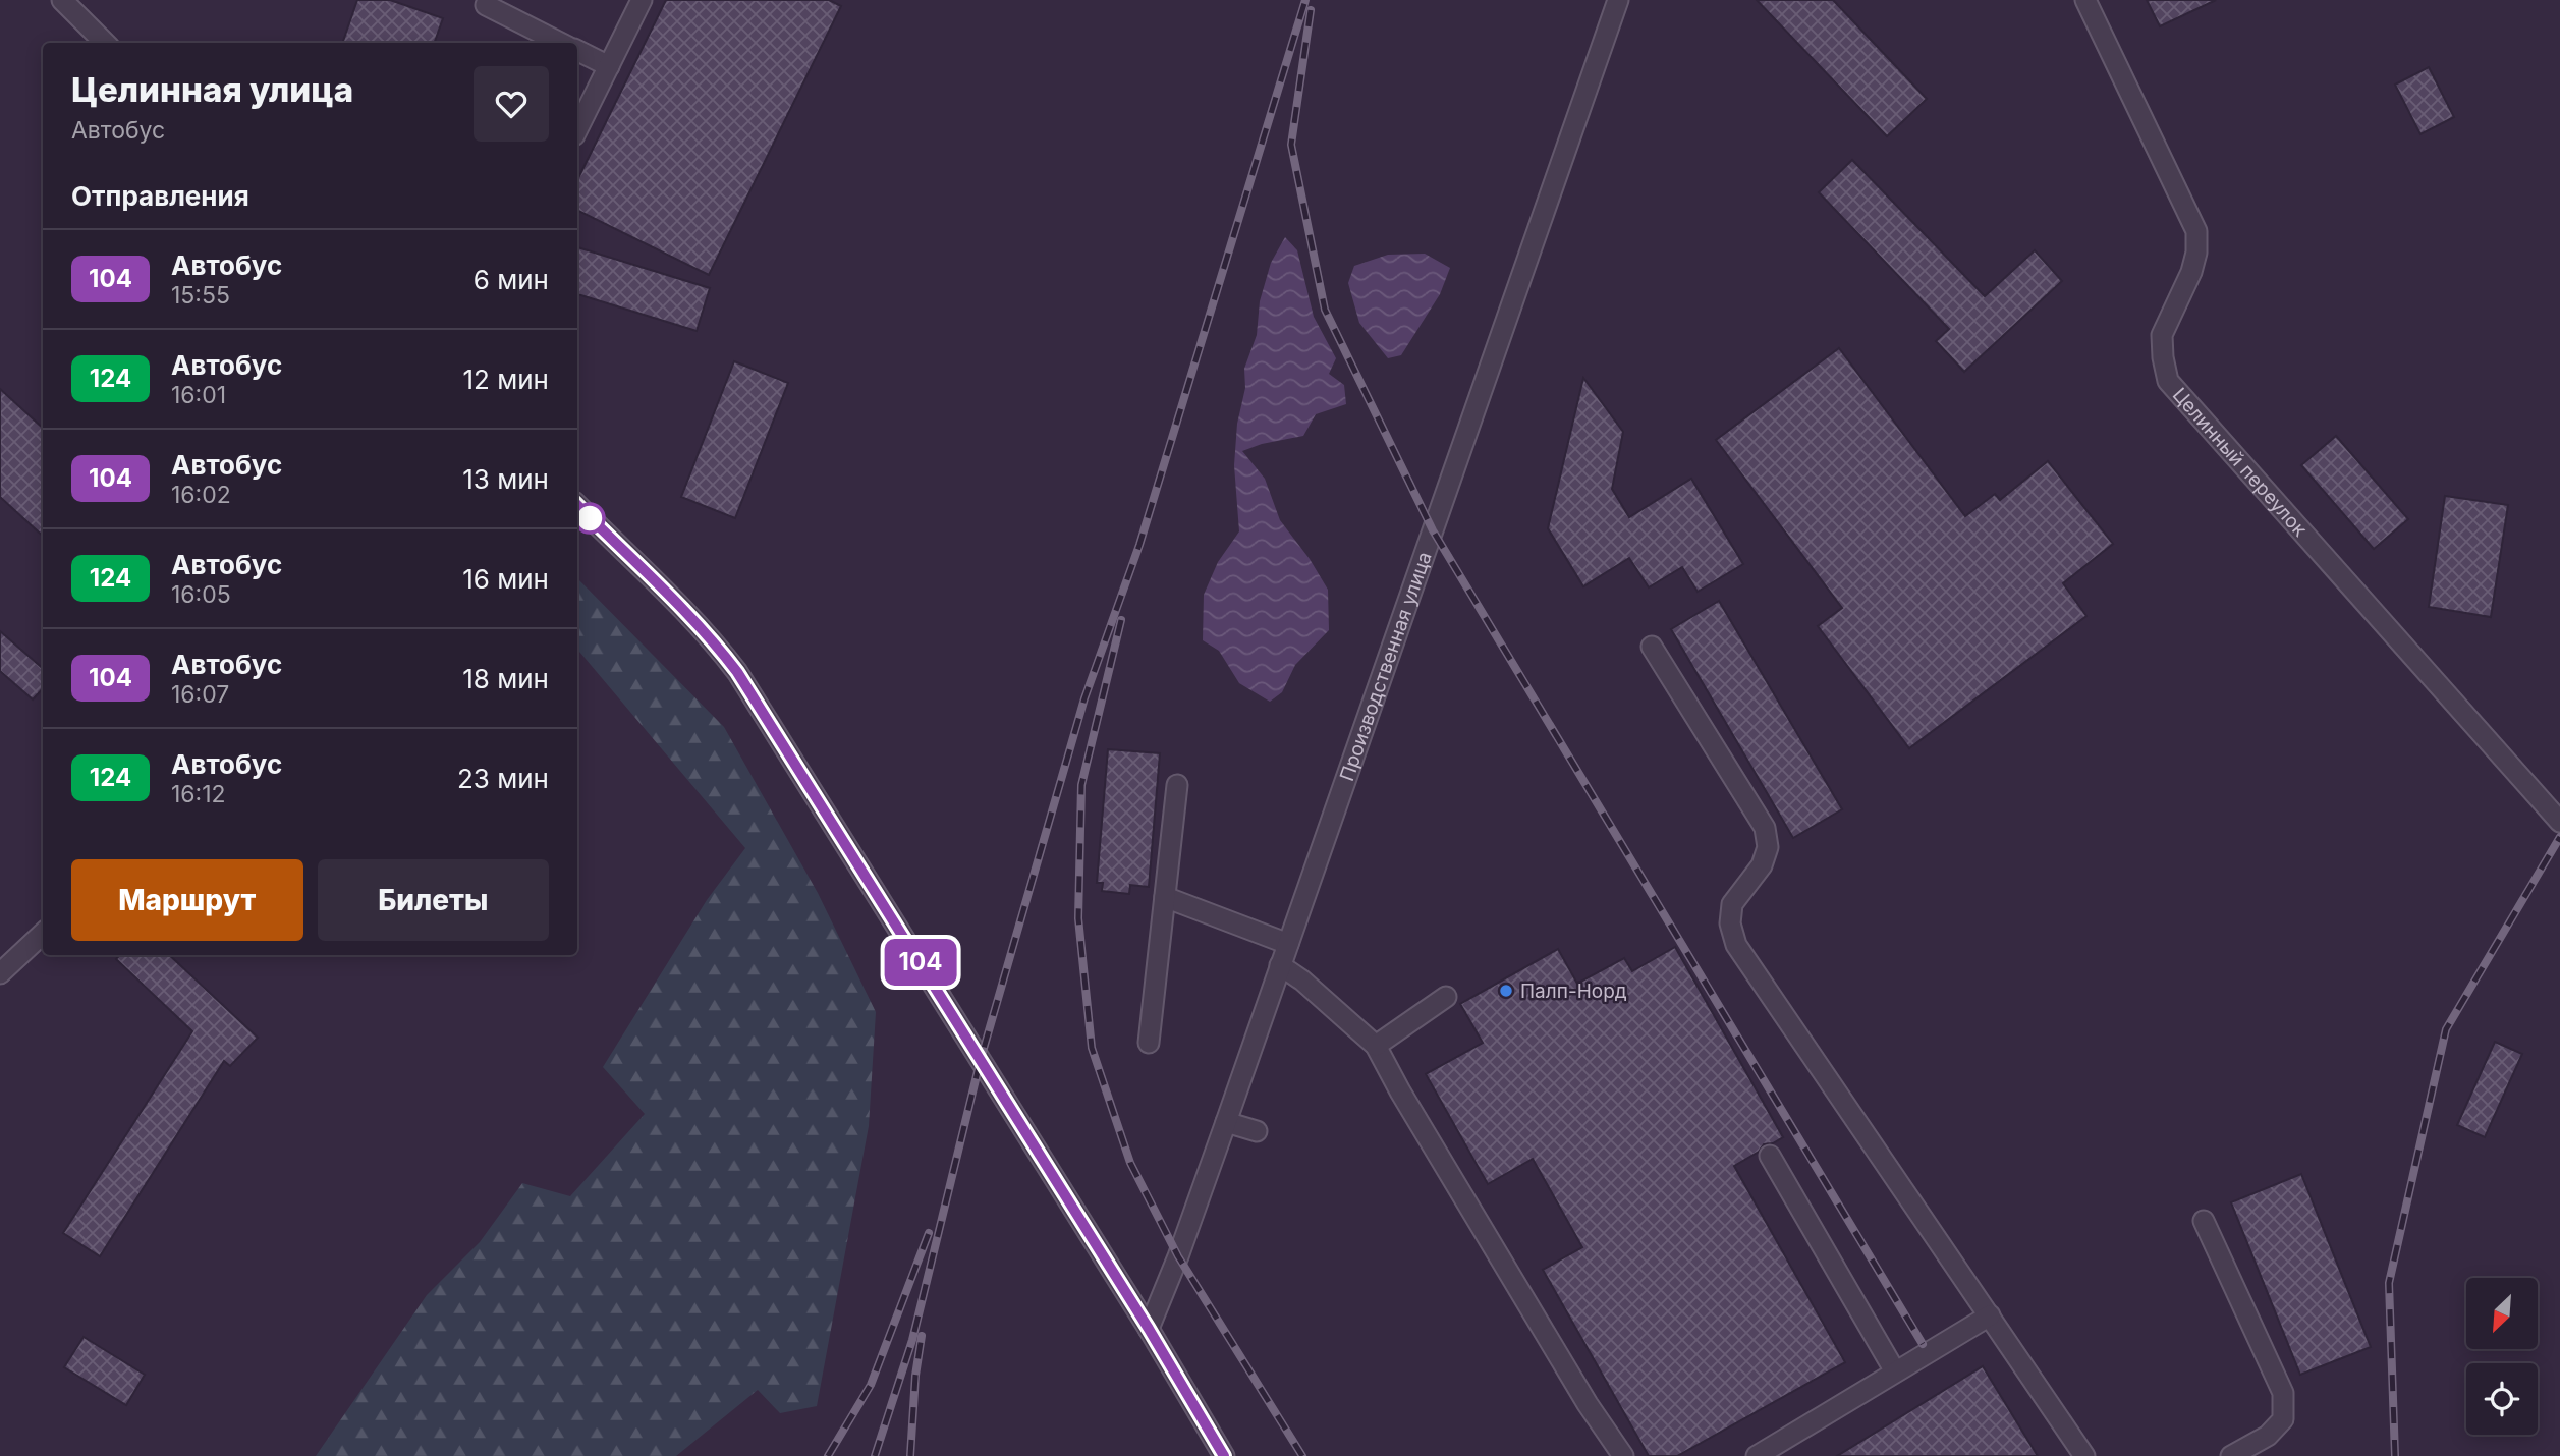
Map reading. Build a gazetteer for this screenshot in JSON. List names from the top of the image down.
{
  "streets": {
    "street": ["Целинный переулок", "Производственная улица"]
  },
  "places": ["Палп-Норд"],
  "lines": ["bus line 104"],
  "north": "bottom left",
  "page": {
    "on_map": "104",
    "heading": [
      ["Целинная улица", "Автобус"],
      "Отправления"
    ],
    "list": [
      {
        "mark": "104",
        "name": "Автобус",
        "note": "15:55",
        "value": "6 мин"
      },
      {
        "mark": "124",
        "name": "Автобус",
        "note": "16:01",
        "value": "12 мин"
      },
      {
        "mark": "104",
        "name": "Автобус",
        "note": "16:02",
        "value": "13 мин"
      },
      {
        "mark": "124",
        "name": "Автобус",
        "note": "16:05",
        "value": "16 мин"
      },
      {
        "mark": "104",
        "name": "Автобус",
        "note": "16:07",
        "value": "18 мин"
      },
      {
        "mark": "124",
        "name": "Автобус",
        "note": "16:12",
        "value": "23 мин"
      }
    ],
    "buttons": ["Маршрут", "Билеты"]
  }
}
